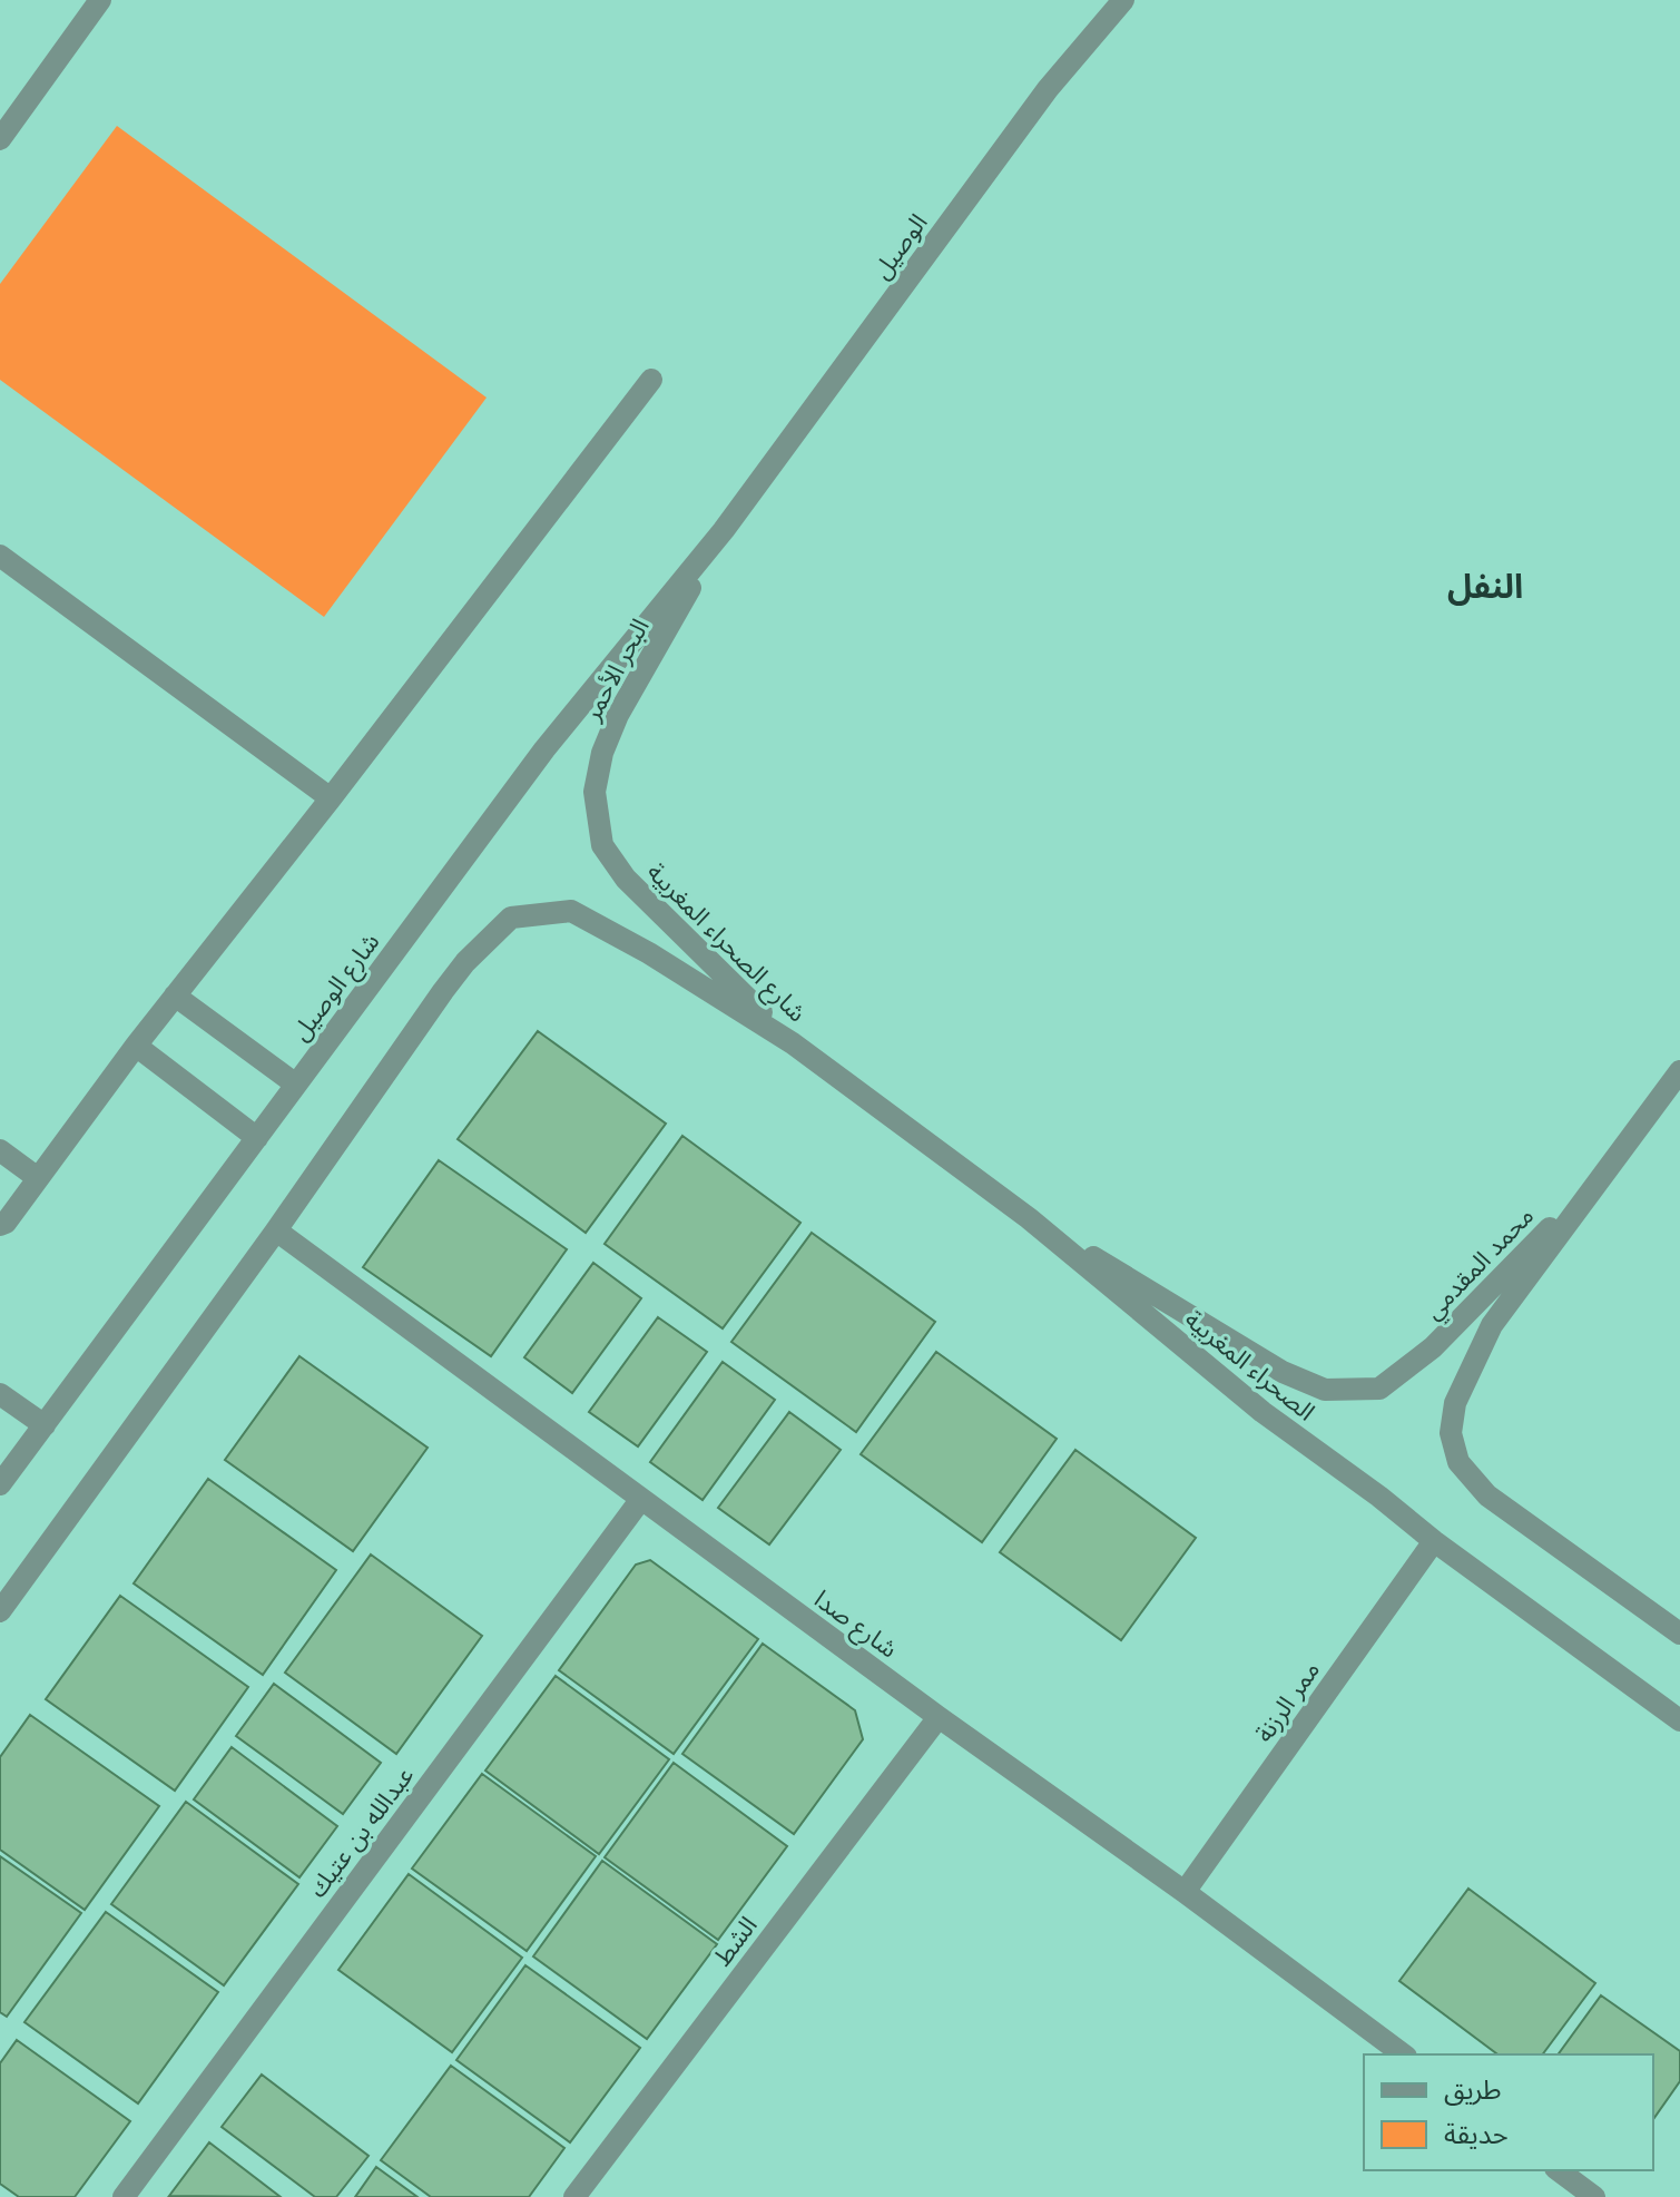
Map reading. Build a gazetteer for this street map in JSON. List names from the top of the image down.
{
  "streets": {
    "street": [
      "الوصيل",
      "البحر الأحمر",
      "شارع الصحراء المغربية",
      "شارع الوصيل",
      "محمد المقدمي",
      "الصحراء المغربية",
      "شارع صدا",
      "ممر الرزنة",
      "عبدالله بن عتيك",
      "الشط"
    ]
  },
  "crossings": [
    ["الوصيل", "البحر الأحمر"],
    ["الوصيل", "شارع الوصيل"],
    ["البحر الأحمر", "شارع الصحراء المغربية"],
    ["البحر الأحمر", "شارع الوصيل"],
    ["شارع الصحراء المغربية", "الصحراء المغربية"],
    ["شارع الصحراء المغربية", "شارع صدا"],
    ["محمد المقدمي", "الصحراء المغربية"],
    ["الصحراء المغربية", "ممر الرزنة"],
    ["شارع صدا", "ممر الرزنة"],
    ["شارع صدا", "عبدالله بن عتيك"],
    ["شارع صدا", "الشط"]
  ],
  "districts": ["النفل"],
  "legend": ["طريق", "حديقة"]
}
